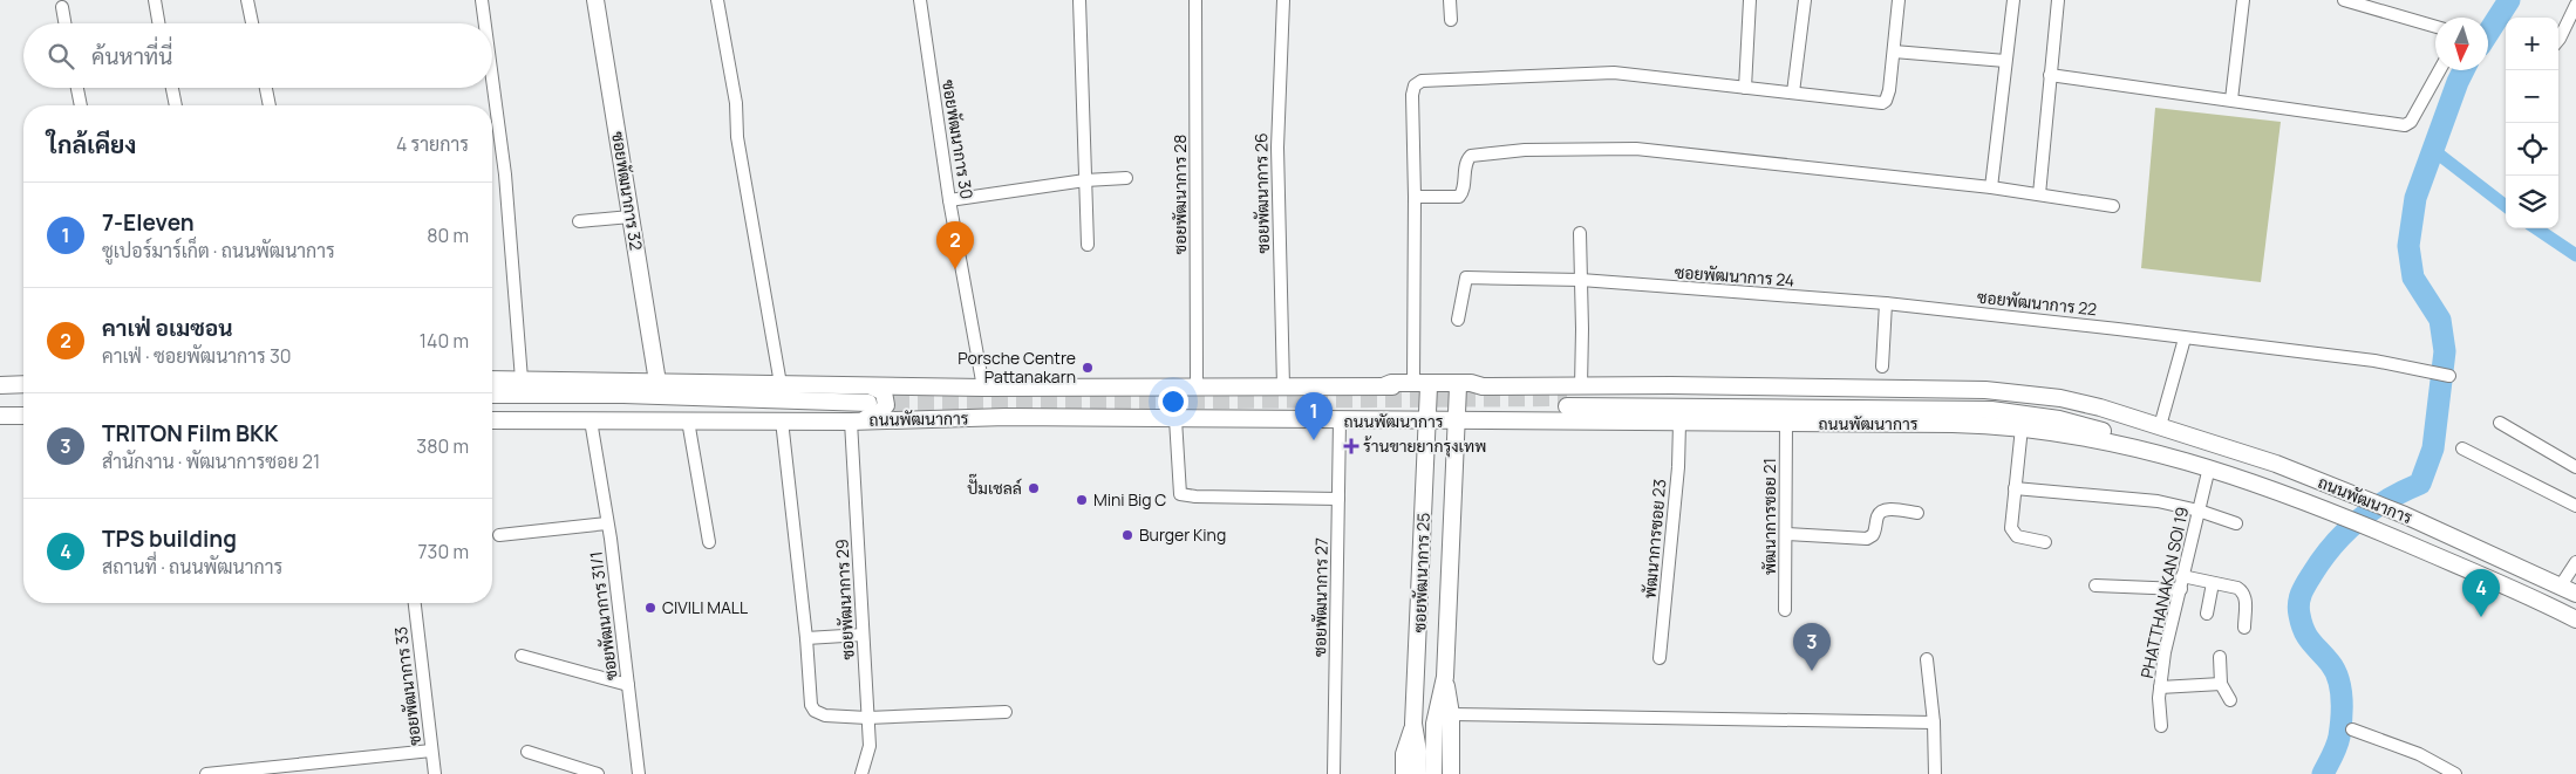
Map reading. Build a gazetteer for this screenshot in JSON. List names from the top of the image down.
{
  "streets": {
    "main road": ["ซอยพัฒนาการ 32", "ถนนพัฒนาการ", "ซอยพัฒนาการ 25"],
    "street": [
      "ซอยพัฒนาการ 30",
      "ซอยพัฒนาการ 26",
      "ซอยพัฒนาการ 28",
      "ซอยพัฒนาการ 24",
      "ซอยพัฒนาการ 22",
      "พัฒนาการซอย 21",
      "พัฒนาการซอย 23",
      "PHATTHANAKAN SOI 19",
      "ซอยพัฒนาการ 27",
      "ซอยพัฒนาการ 29",
      "ซอยพัฒนาการ 31/1",
      "ซอยพัฒนาการ 33"
    ]
  },
  "crossings": [
    ["ซอยพัฒนาการ 30", "ถนนพัฒนาการ"],
    ["ซอยพัฒนาการ 32", "ถนนพัฒนาการ"],
    ["ซอยพัฒนาการ 26", "ถนนพัฒนาการ"],
    ["ซอยพัฒนาการ 28", "ถนนพัฒนาการ"],
    ["ซอยพัฒนาการ 24", "ซอยพัฒนาการ 22"],
    ["ถนนพัฒนาการ", "พัฒนาการซอย 21"],
    ["ถนนพัฒนาการ", "พัฒนาการซอย 23"],
    ["ถนนพัฒนาการ", "ซอยพัฒนาการ 25"],
    ["ถนนพัฒนาการ", "PHATTHANAKAN SOI 19"],
    ["ถนนพัฒนาการ", "ซอยพัฒนาการ 27"],
    ["ถนนพัฒนาการ", "ซอยพัฒนาการ 29"],
    ["ถนนพัฒนาการ", "ซอยพัฒนาการ 31/1"]
  ],
  "places": {
    "other": [
      "Porsche Centre Pattanakarn",
      "ปั๊มเชลล์",
      "Mini Big C",
      "Burger King",
      "CIVILI MALL"
    ],
    "health": ["ร้านขายยากรุงเทพ"]
  },
  "north": "bottom",
  "page": {
    "map_buttons": ["+", "−"],
    "search": "ค้นหาที่นี่",
    "heading": ["ใกล้เคียง", "4 รายการ"],
    "list": [
      {
        "mark": "1",
        "name": "7-Eleven",
        "note": "ซูเปอร์มาร์เก็ต · ถนนพัฒนาการ",
        "value": "80 m"
      },
      {
        "mark": "2",
        "name": "คาเฟ่ อเมซอน",
        "note": "คาเฟ่ · ซอยพัฒนาการ 30",
        "value": "140 m"
      },
      {
        "mark": "3",
        "name": "TRITON Film BKK",
        "note": "สำนักงาน · พัฒนาการซอย 21",
        "value": "380 m"
      },
      {
        "mark": "4",
        "name": "TPS building",
        "note": "สถานที่ · ถนนพัฒนาการ",
        "value": "730 m"
      }
    ],
    "pins": [
      "2",
      "1",
      "4",
      "3"
    ]
  }
}
